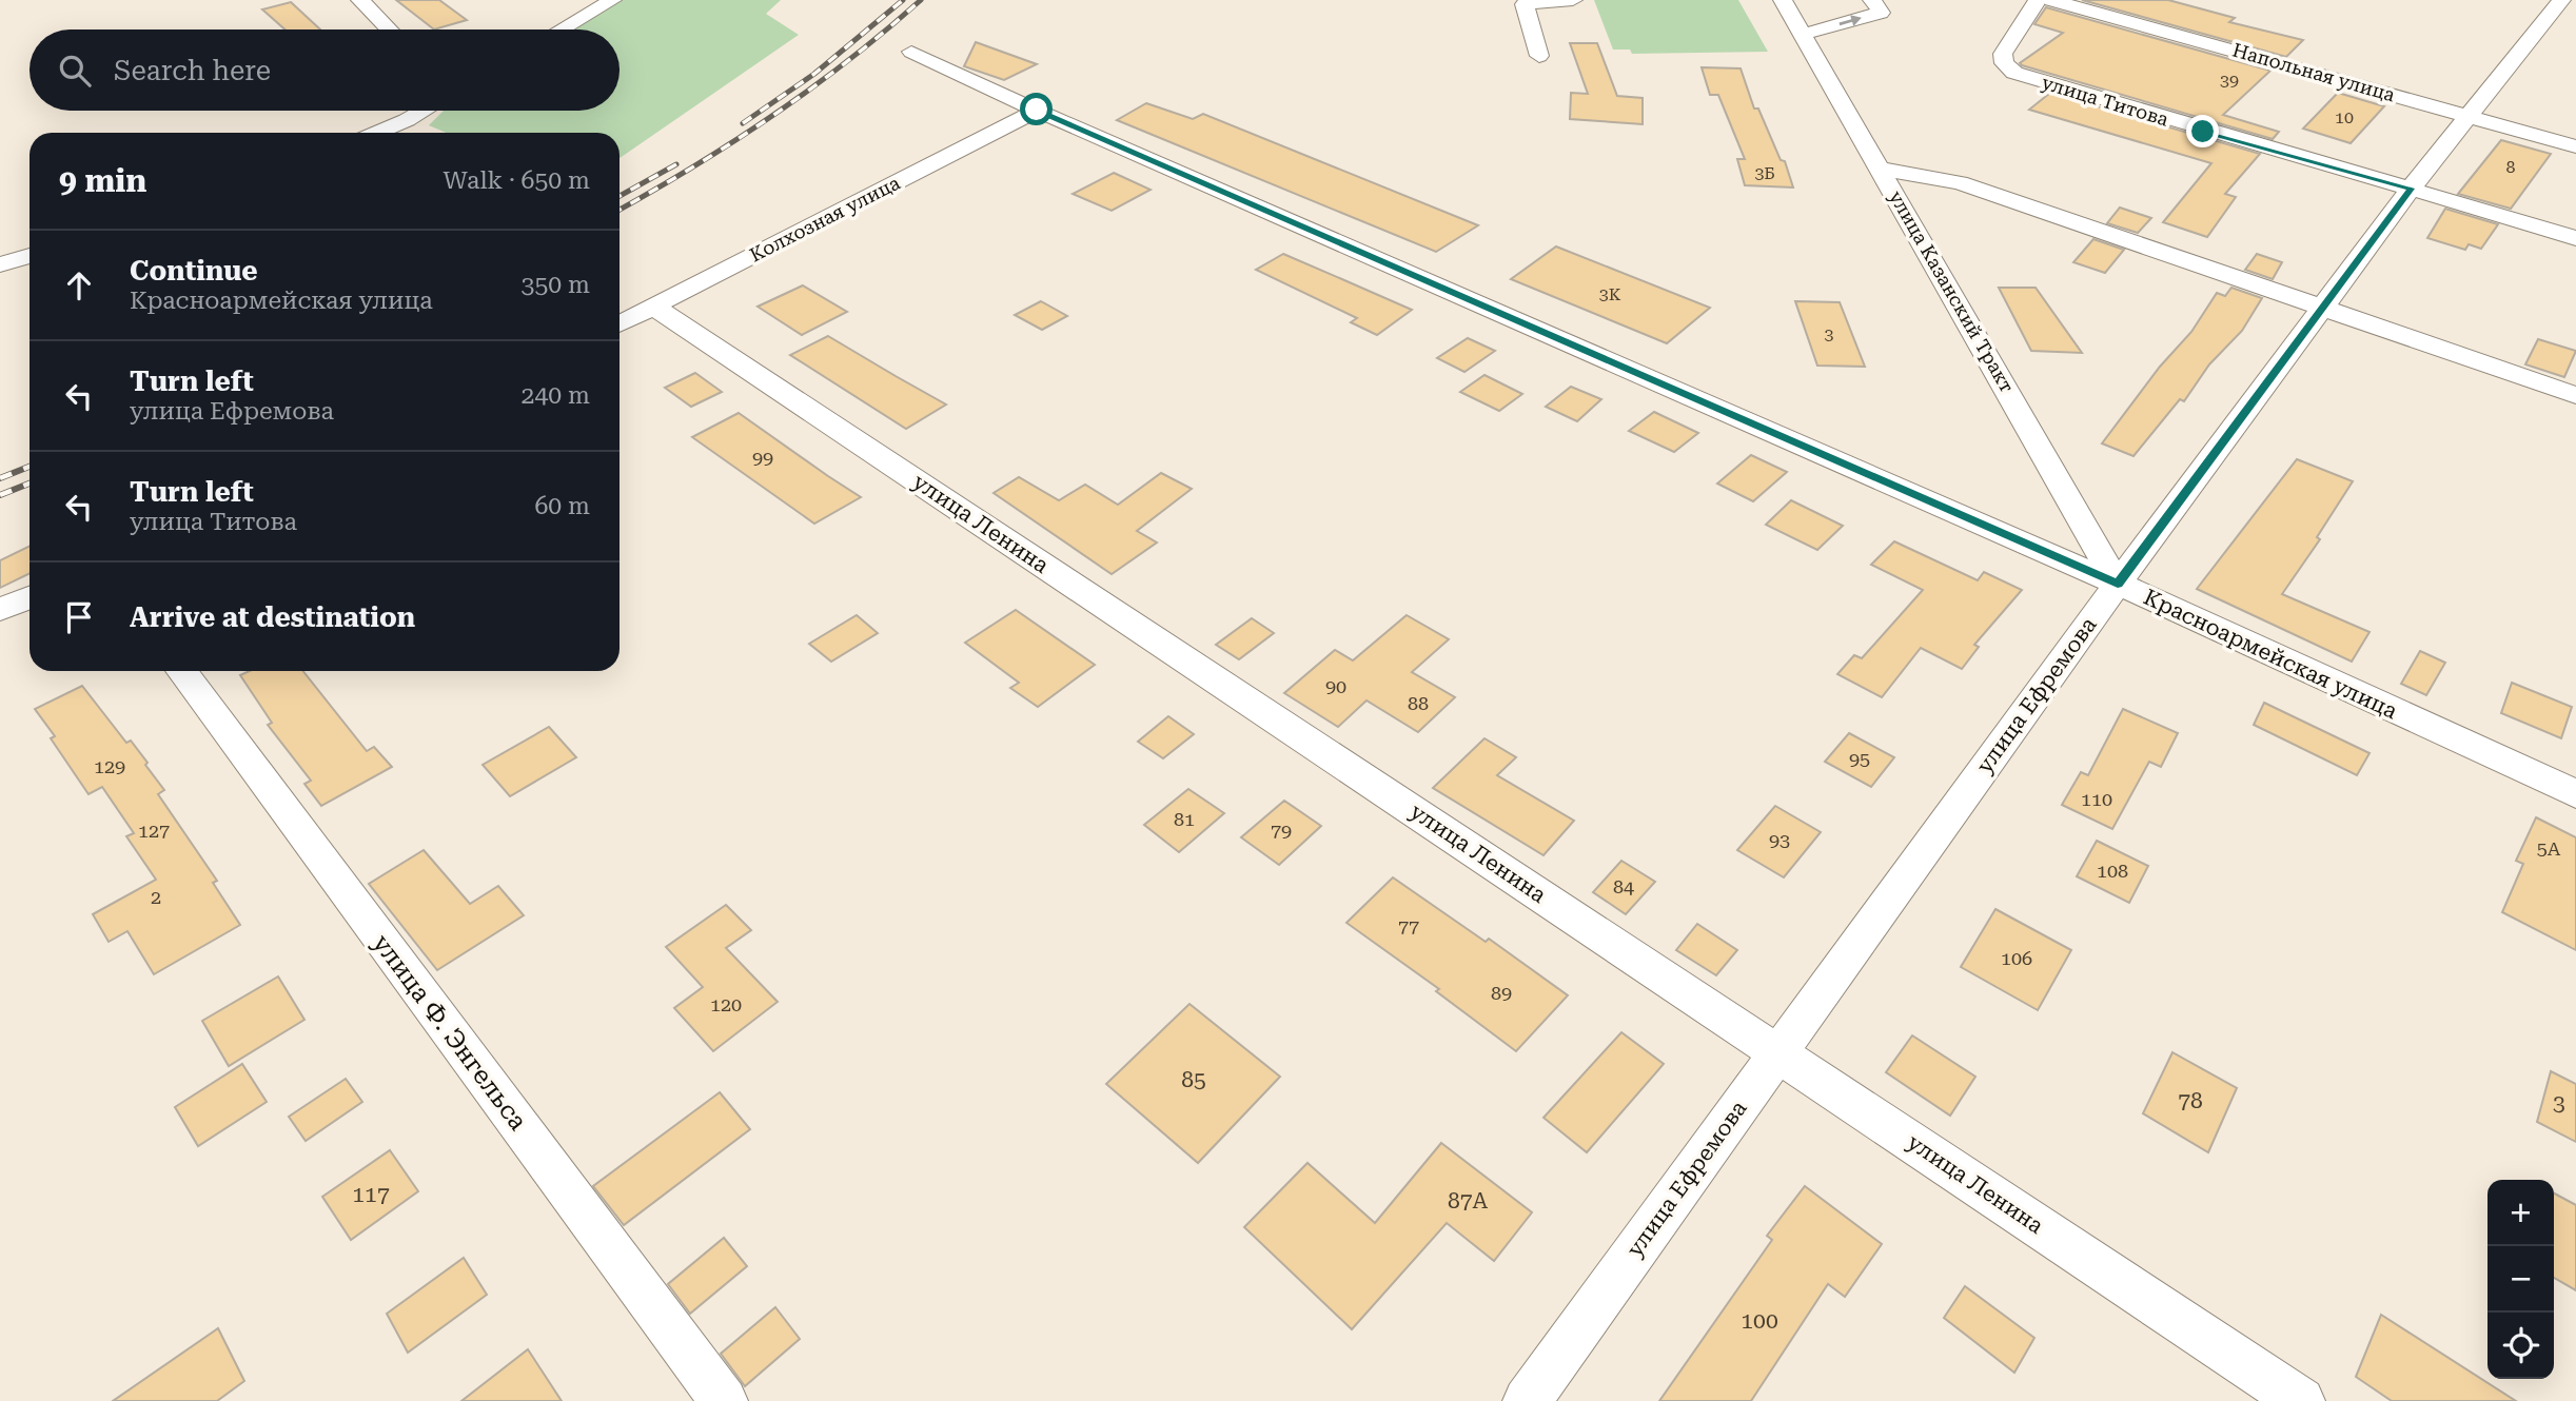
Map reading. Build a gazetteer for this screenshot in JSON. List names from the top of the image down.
{
  "streets": {
    "street": [
      "Напольная улица",
      "улица Титова",
      "Колхозная улица",
      "улица Казанский Тракт",
      "улица Ленина",
      "Красноармейская улица",
      "улица Ефремова",
      "улица Ф. Энгельса"
    ]
  },
  "crossings": [
    ["Напольная улица", "улица Ефремова"],
    ["улица Титова", "улица Ефремова"],
    ["Колхозная улица", "улица Ленина"],
    ["Колхозная улица", "Красноармейская улица"],
    ["улица Казанский Тракт", "Красноармейская улица"],
    ["улица Казанский Тракт", "улица Ефремова"],
    ["улица Ленина", "улица Ефремова"],
    ["Красноармейская улица", "улица Ефремова"]
  ],
  "house_numbers": [
    "39",
    "10",
    "8",
    "3Б",
    "3К",
    "3",
    "99",
    "90",
    "88",
    "95",
    "129",
    "110",
    "81",
    "127",
    "79",
    "93",
    "5А",
    "108",
    "84",
    "2",
    "77",
    "106",
    "89",
    "120",
    "85",
    "78",
    "3",
    "117",
    "87А",
    "100"
  ],
  "page": {
    "search": "Search here",
    "heading": ["9 min", "Walk · 650 m"],
    "list": [
      ["Continue", "Красноармейская улица", "350 m"],
      ["Turn left", "улица Ефремова", "240 m"],
      ["Turn left", "улица Титова", "60 m"],
      "Arrive at destination"
    ],
    "map_buttons": ["+", "−"]
  }
}
